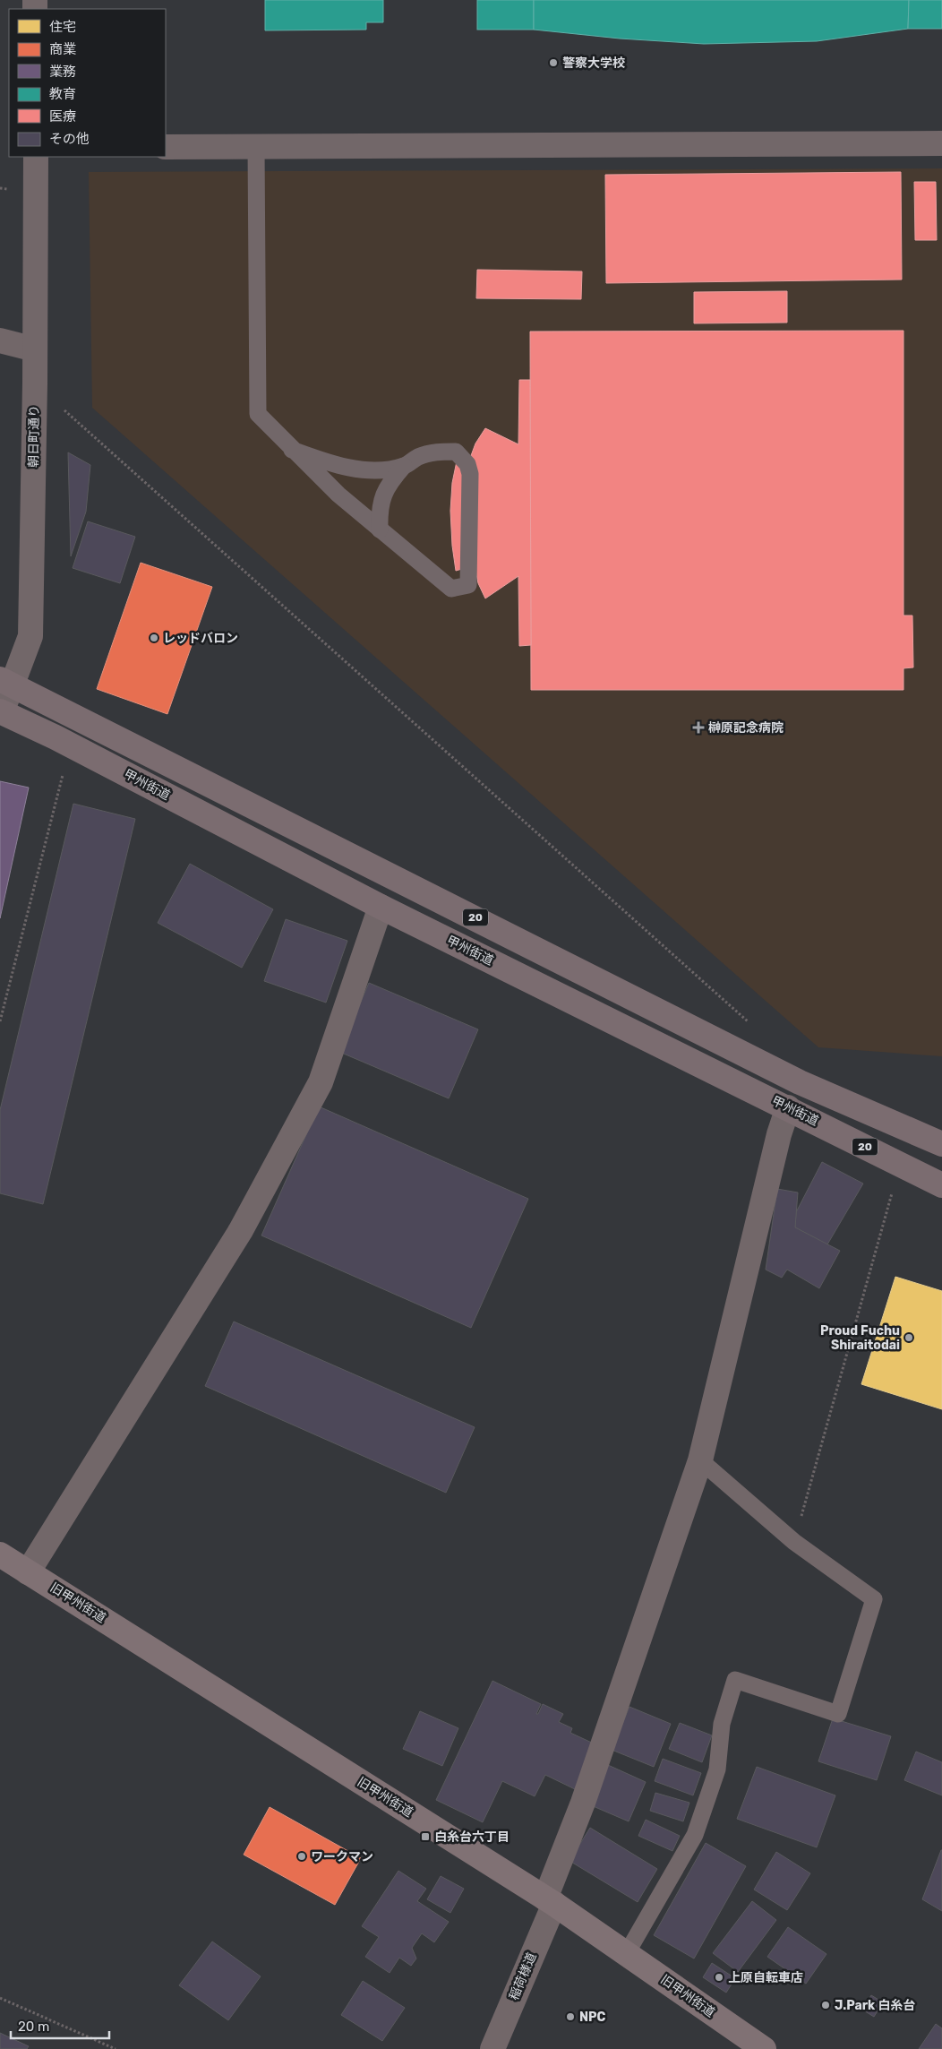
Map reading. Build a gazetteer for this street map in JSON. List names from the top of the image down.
{
  "streets": {
    "highway": ["甲州街道", "20"],
    "main road": ["旧甲州街道"],
    "street": ["朝日町通り", "稲荷様道"]
  },
  "crossings": [
    ["朝日町通り", "甲州街道"],
    ["朝日町通り", "20"],
    ["甲州街道", "稲荷様道"],
    ["旧甲州街道", "稲荷様道"]
  ],
  "places": {
    "other": [
      "警察大学校",
      "レッドバロン",
      "Proud Fuchu Shiraitodai",
      "ワークマン",
      "上原自転車店",
      "J.Park 白糸台",
      "NPC"
    ],
    "health": ["榊原記念病院"],
    "transit": ["白糸台六丁目"]
  },
  "legend": [
    "住宅",
    "商業",
    "業務",
    "教育",
    "医療",
    "その他"
  ],
  "scale_bar": "20 m"
}
